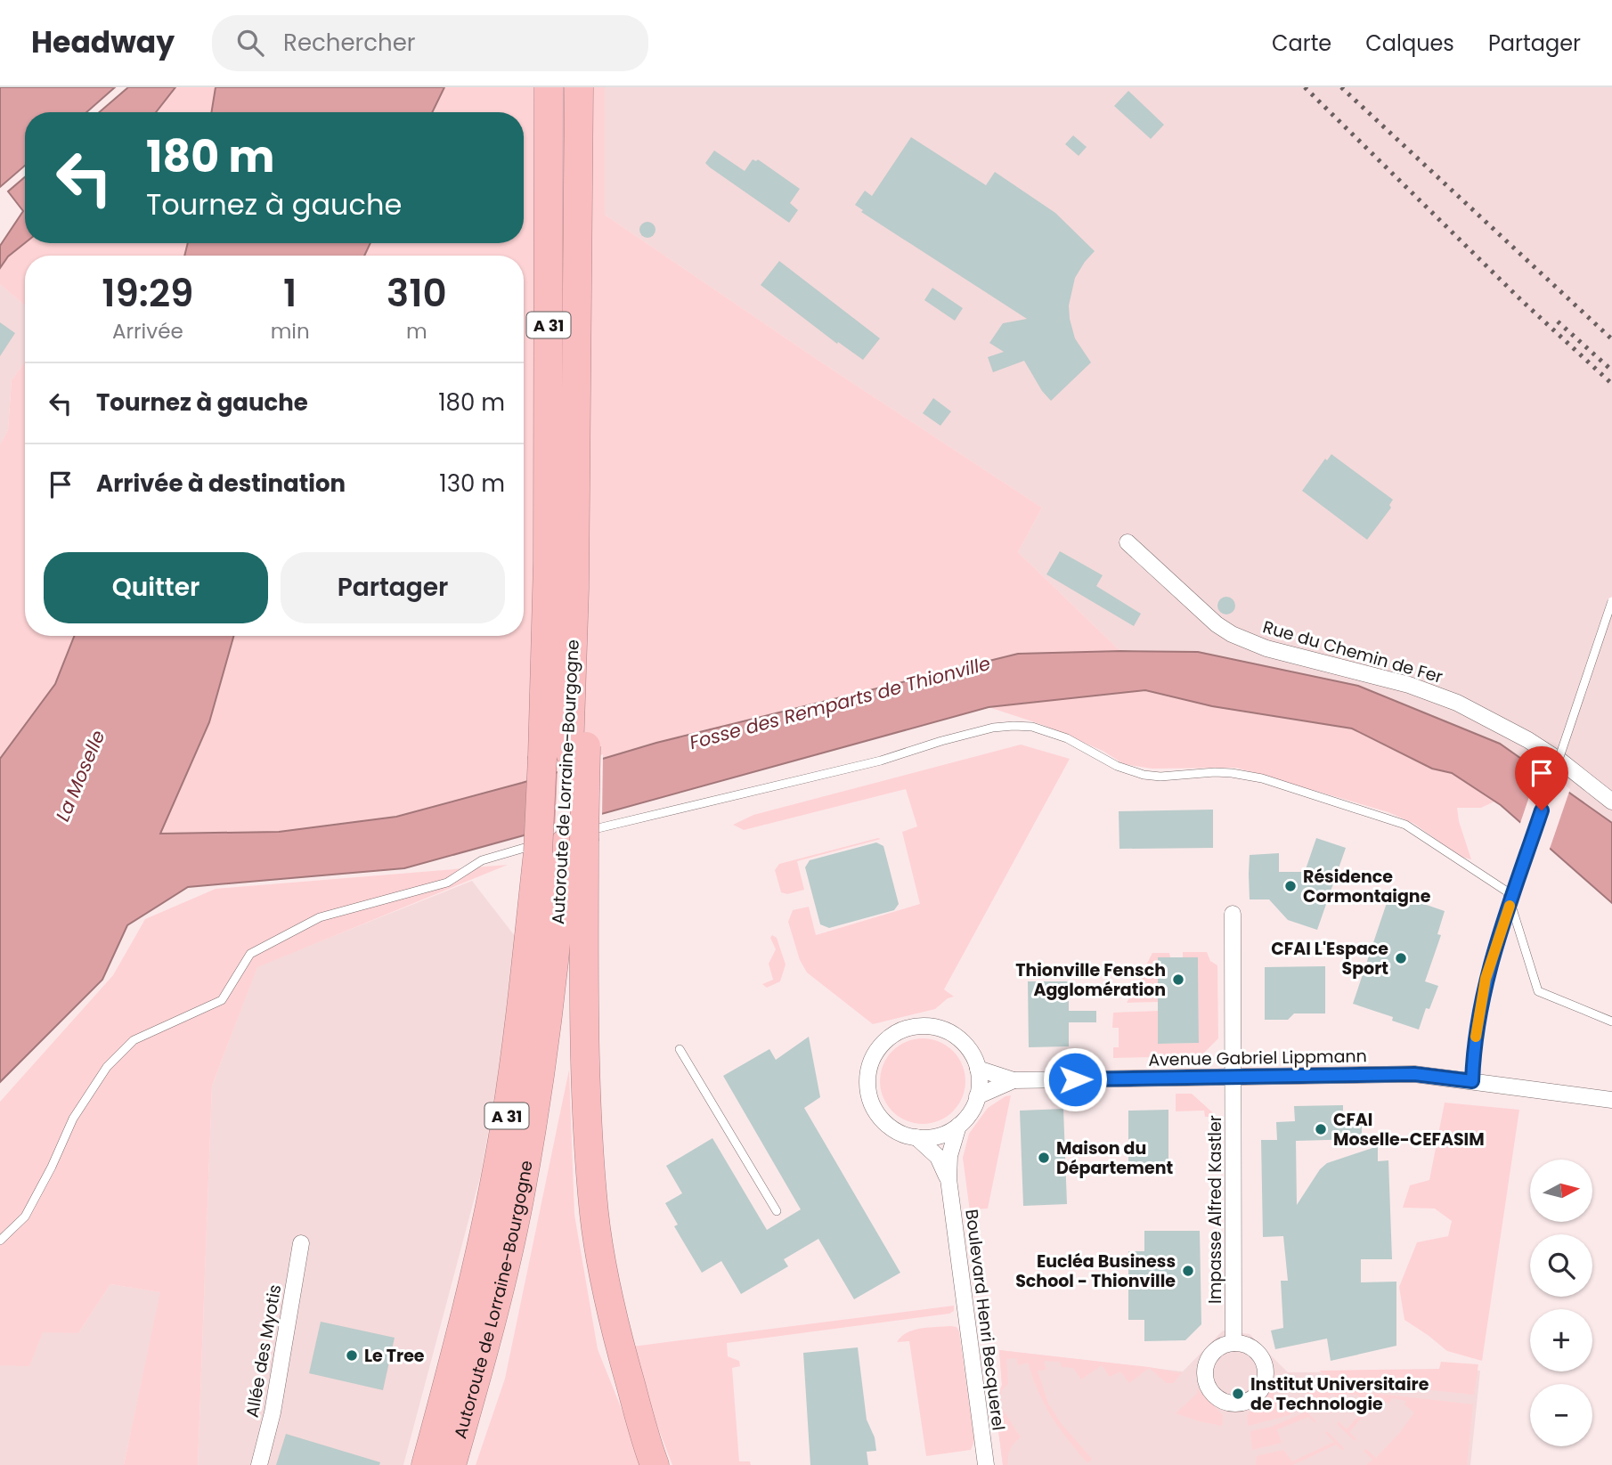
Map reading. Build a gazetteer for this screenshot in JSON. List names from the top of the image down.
{
  "streets": {
    "highway": ["A 31", "Autoroute de Lorraine-Bourgogne"],
    "street": [
      "Rue du Chemin de Fer",
      "Avenue Gabriel Lippmann",
      "Impasse Alfred Kastler",
      "Boulevard Henri Becquerel",
      "Allée des Myotis"
    ]
  },
  "crossings": [
    ["A 31", "Autoroute de Lorraine-Bourgogne"],
    ["Avenue Gabriel Lippmann", "Impasse Alfred Kastler"],
    ["Avenue Gabriel Lippmann", "Boulevard Henri Becquerel"]
  ],
  "water": ["Fosse des Remparts de Thionville", "La Moselle"],
  "places": [
    "Résidence Cormontaigne",
    "CFAI L'Espace Sport",
    "Thionville Fensch Agglomération",
    "CFAI Moselle-CEFASIM",
    "Maison du Département",
    "Eucléa Business School - Thionville",
    "Le Tree",
    "Institut Universitaire de Technologie"
  ],
  "north": "right",
  "page": {
    "header": "Headway",
    "search": "Rechercher",
    "nav": ["Carte", "Calques", "Partager"],
    "turn": ["180 m", "Tournez à gauche"],
    "eta": [
      "19:29",
      "Arrivée",
      "1",
      "min",
      "310",
      "m"
    ],
    "list": [
      {
        "name": "Tournez à gauche",
        "value": "180 m"
      },
      {
        "name": "Arrivée à destination",
        "value": "130 m"
      }
    ],
    "buttons": ["Quitter", "Partager"],
    "map_buttons": ["+", "−"]
  }
}
